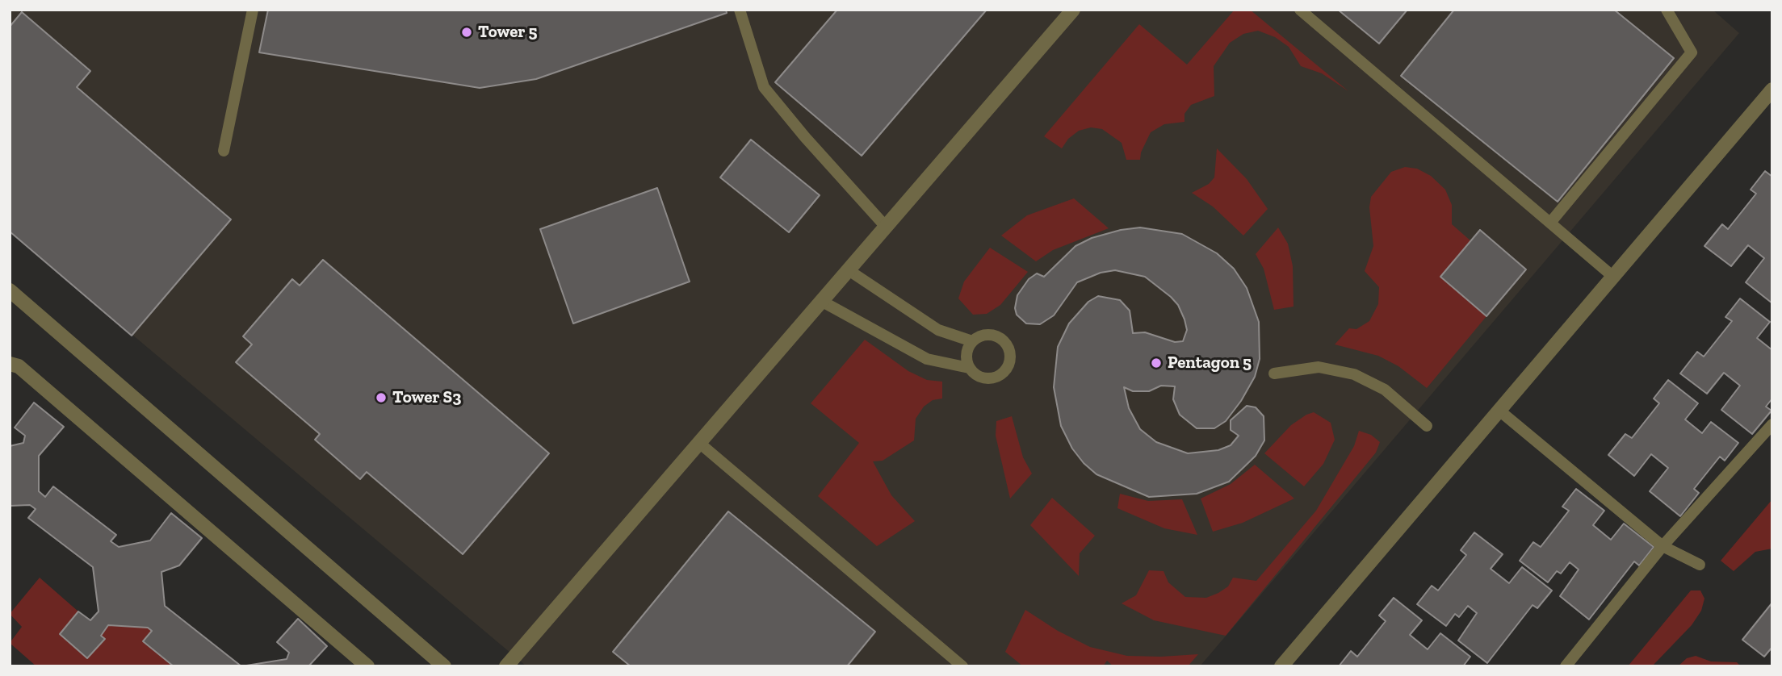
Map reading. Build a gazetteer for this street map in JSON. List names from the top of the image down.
{
  "places": ["Tower 5", "Pentagon 5", "Tower S3"]
}
